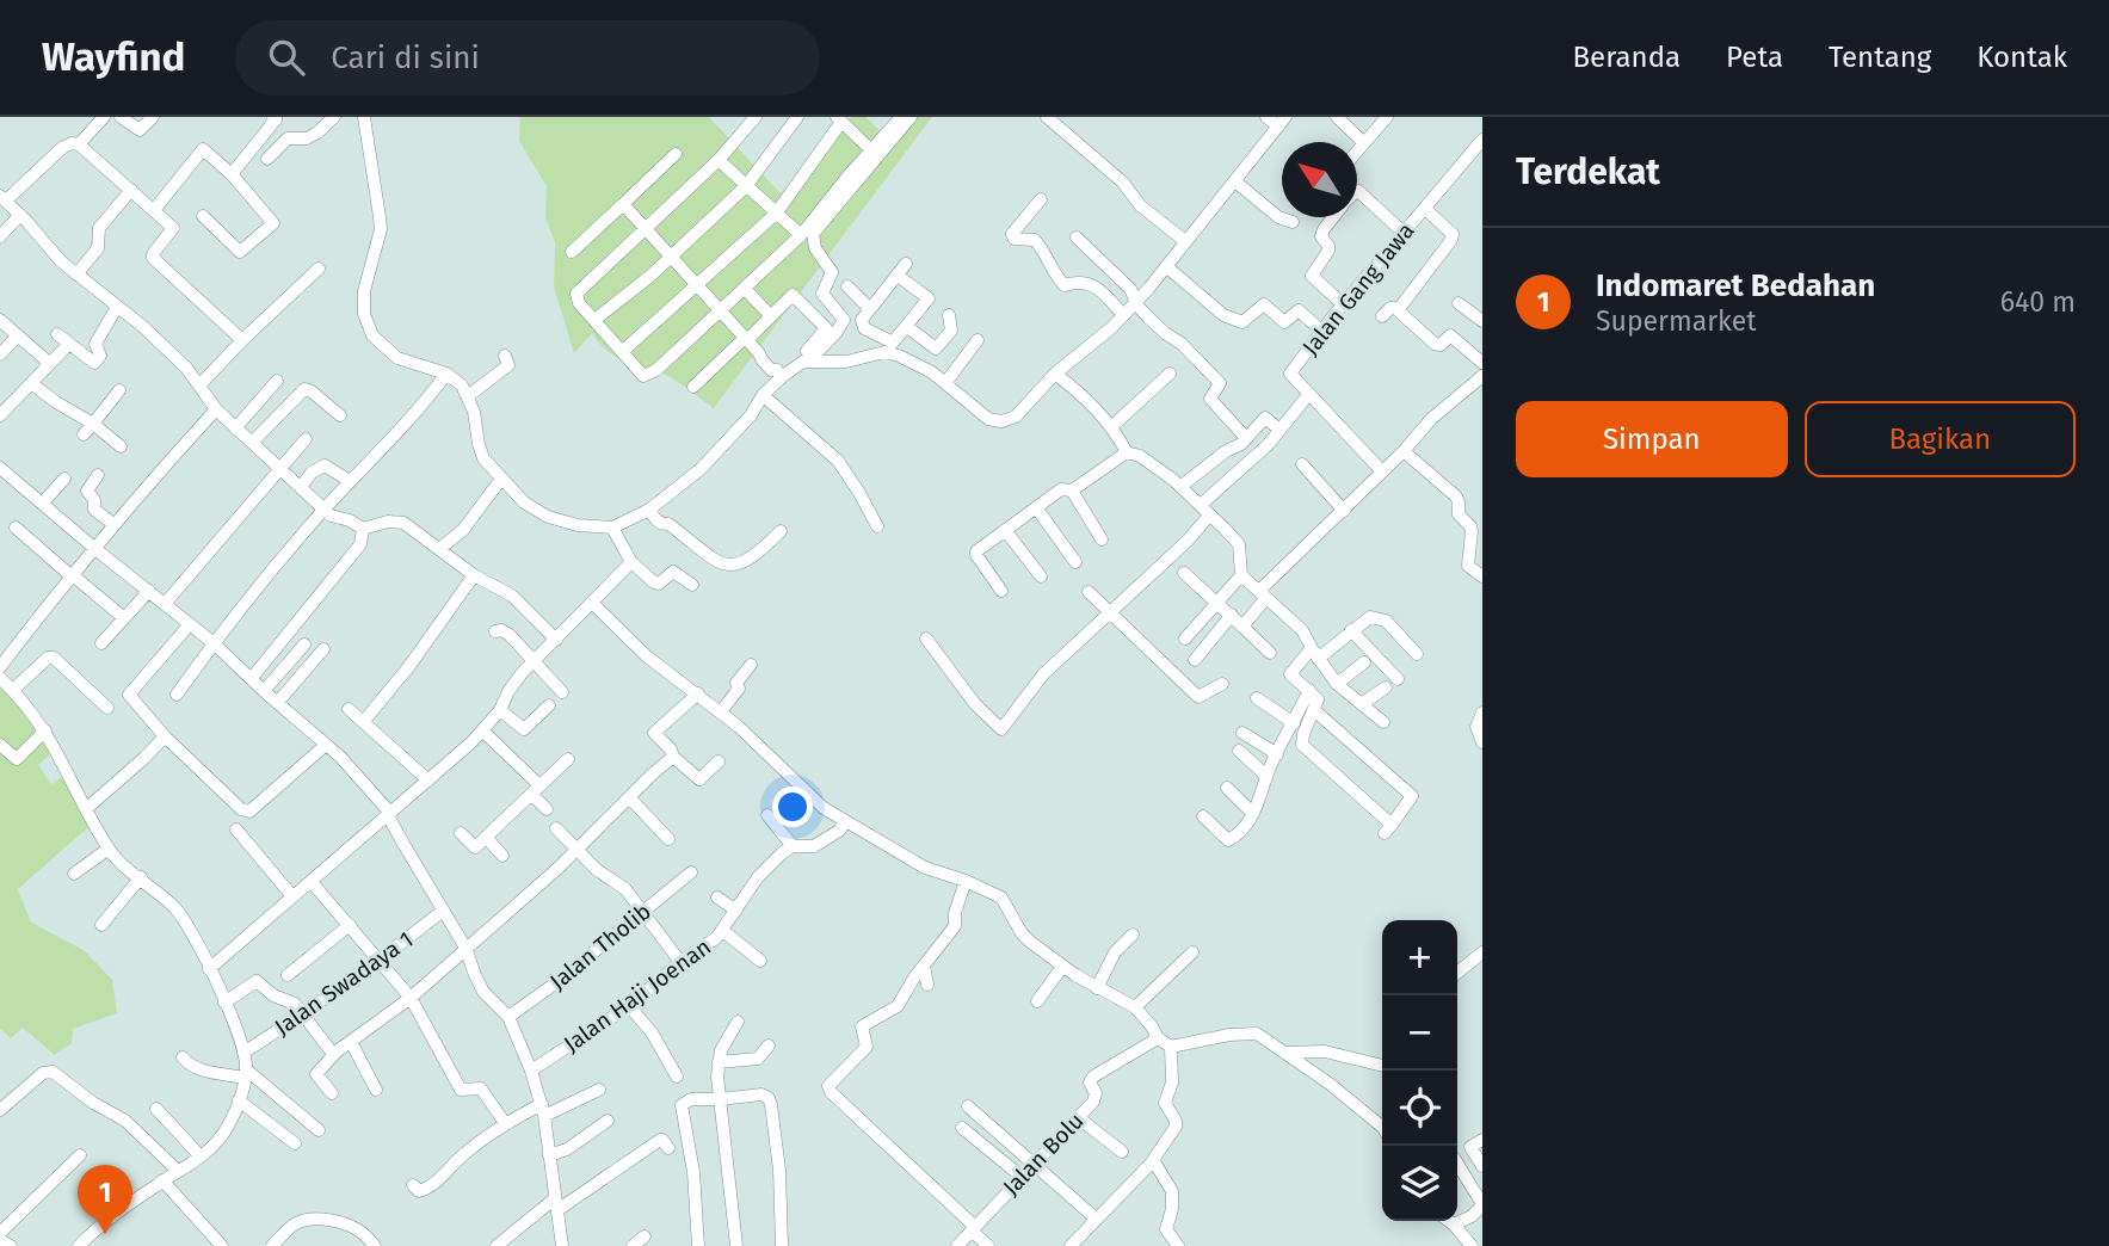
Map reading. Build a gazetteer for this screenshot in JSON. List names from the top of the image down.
{
  "streets": {
    "street": [
      "Jalan Gang Jawa",
      "Jalan Tholib",
      "Jalan Swadaya 1",
      "Jalan Haji Joenan",
      "Jalan Bolu"
    ]
  },
  "north": "top left",
  "page": {
    "header": "Wayfind",
    "search": "Cari di sini",
    "nav": [
      "Beranda",
      "Peta",
      "Tentang",
      "Kontak"
    ],
    "heading": "Terdekat",
    "list": [
      {
        "mark": "1",
        "name": "Indomaret Bedahan",
        "note": "Supermarket",
        "value": "640 m"
      }
    ],
    "buttons": ["Simpan", "Bagikan"],
    "map_buttons": ["+", "−"],
    "pins": "1"
  }
}
